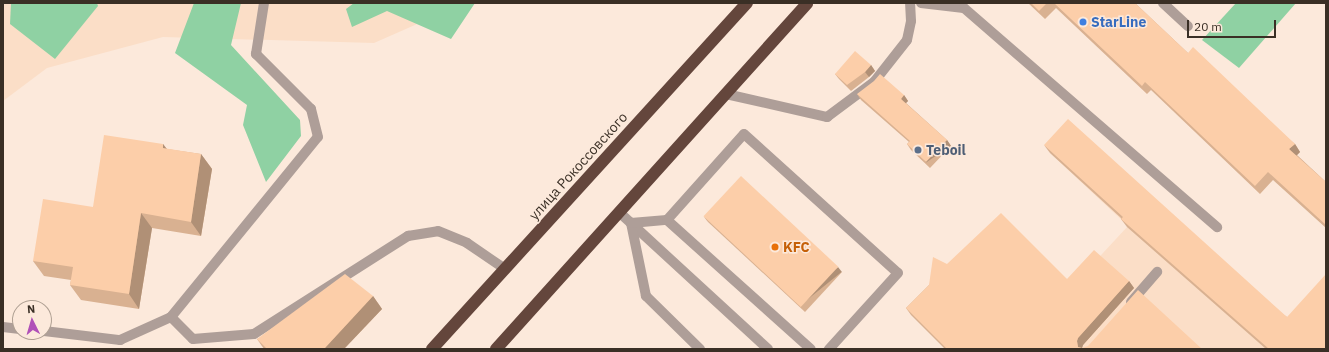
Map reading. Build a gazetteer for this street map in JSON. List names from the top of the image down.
{
  "streets": {
    "highway": ["улица Рокоссовского"]
  },
  "places": ["StarLine", "Teboil", "KFC"],
  "scale_bar": "20 m",
  "north": "top"
}
